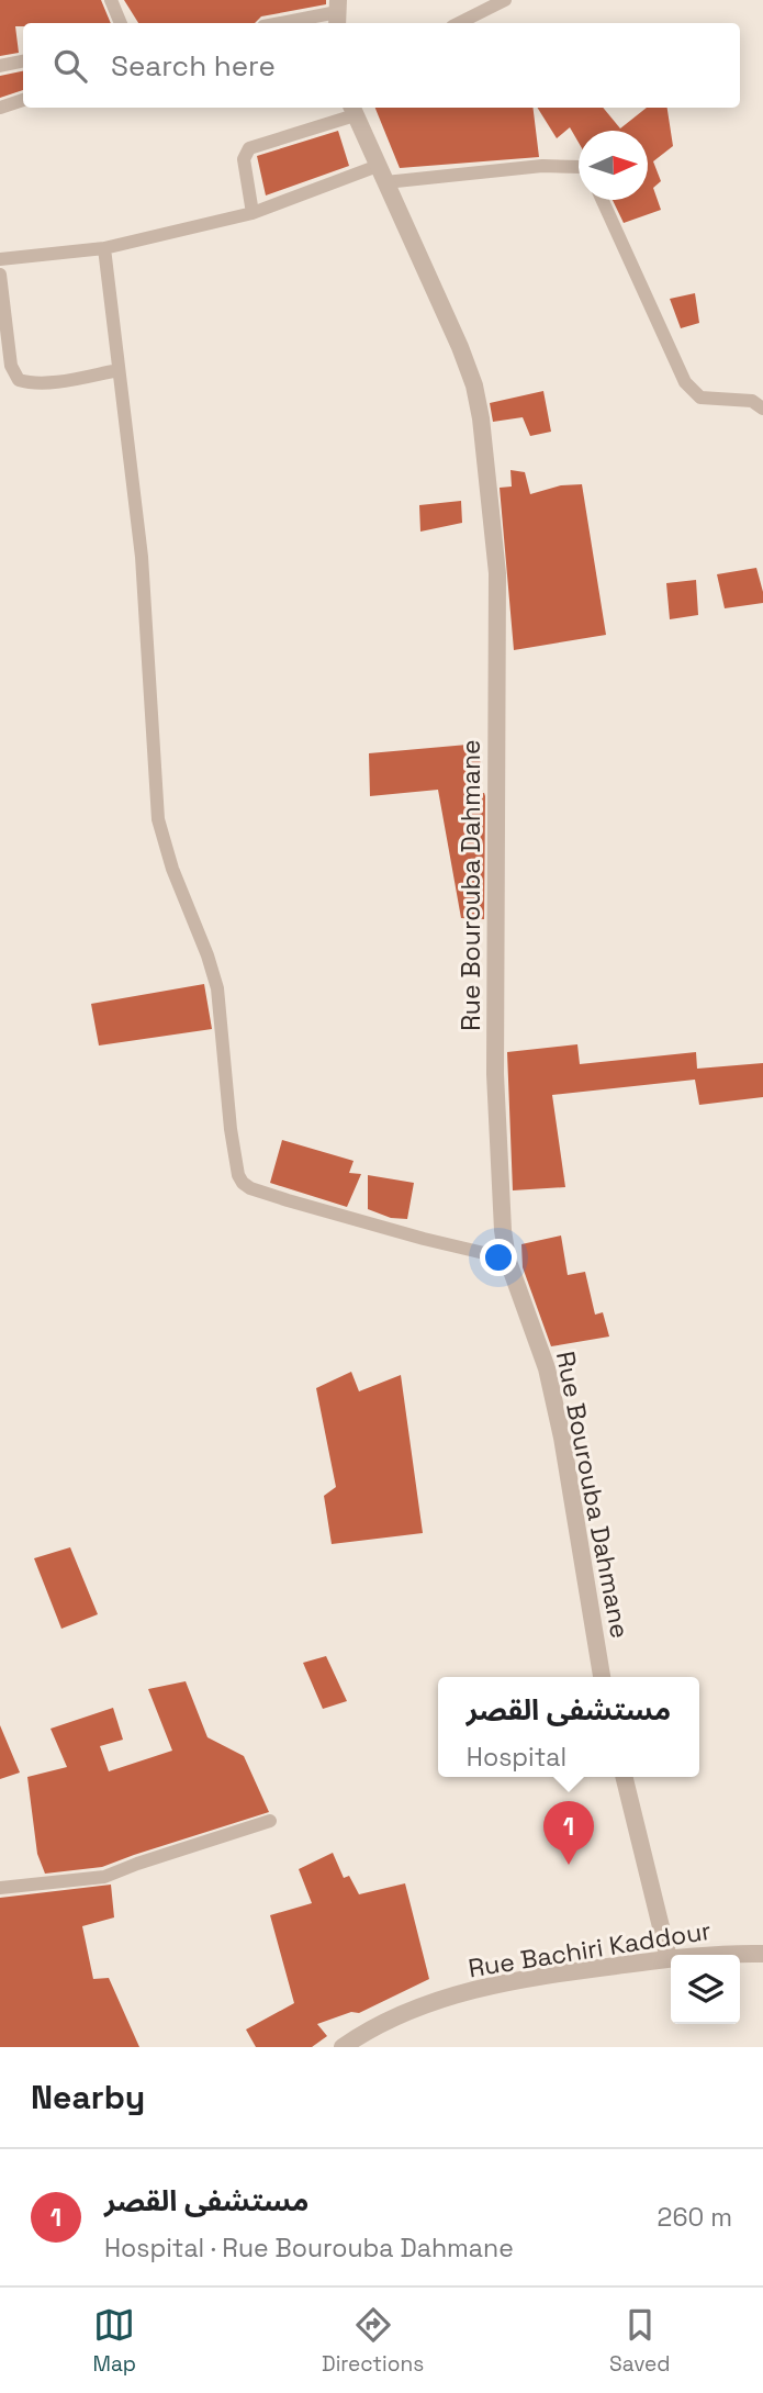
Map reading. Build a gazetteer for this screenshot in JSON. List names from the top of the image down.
{
  "streets": {
    "street": ["Rue Bourouba Dahmane", "Rue Bachiri Kaddour"]
  },
  "north": "right",
  "page": {
    "search": "Search here",
    "popup": ["مستشفى القصر", "Hospital"],
    "pins": "1",
    "heading": "Nearby",
    "list": [
      {
        "mark": "1",
        "name": "مستشفى القصر",
        "note": "Hospital · Rue Bourouba Dahmane",
        "value": "260 m"
      }
    ],
    "nav": ["Map", "Directions", "Saved"]
  }
}
